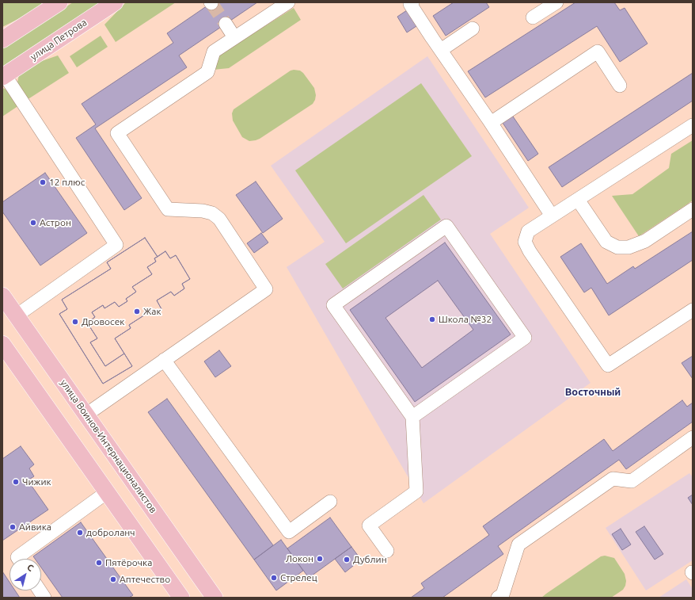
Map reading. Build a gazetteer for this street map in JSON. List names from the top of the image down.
{
  "streets": {
    "main road": ["улица Петрова", "улица Воинов-Интернационалистов"]
  },
  "districts": ["Восточный"],
  "places": [
    "12 плюс",
    "Астрон",
    "Жак",
    "Школа №32",
    "Дровосек",
    "Чижик",
    "Айвика",
    "доброланч",
    "Локон",
    "Дублин",
    "Пятёрочка",
    "Стрелец",
    "Аптечество"
  ],
  "north": "top right"
}
